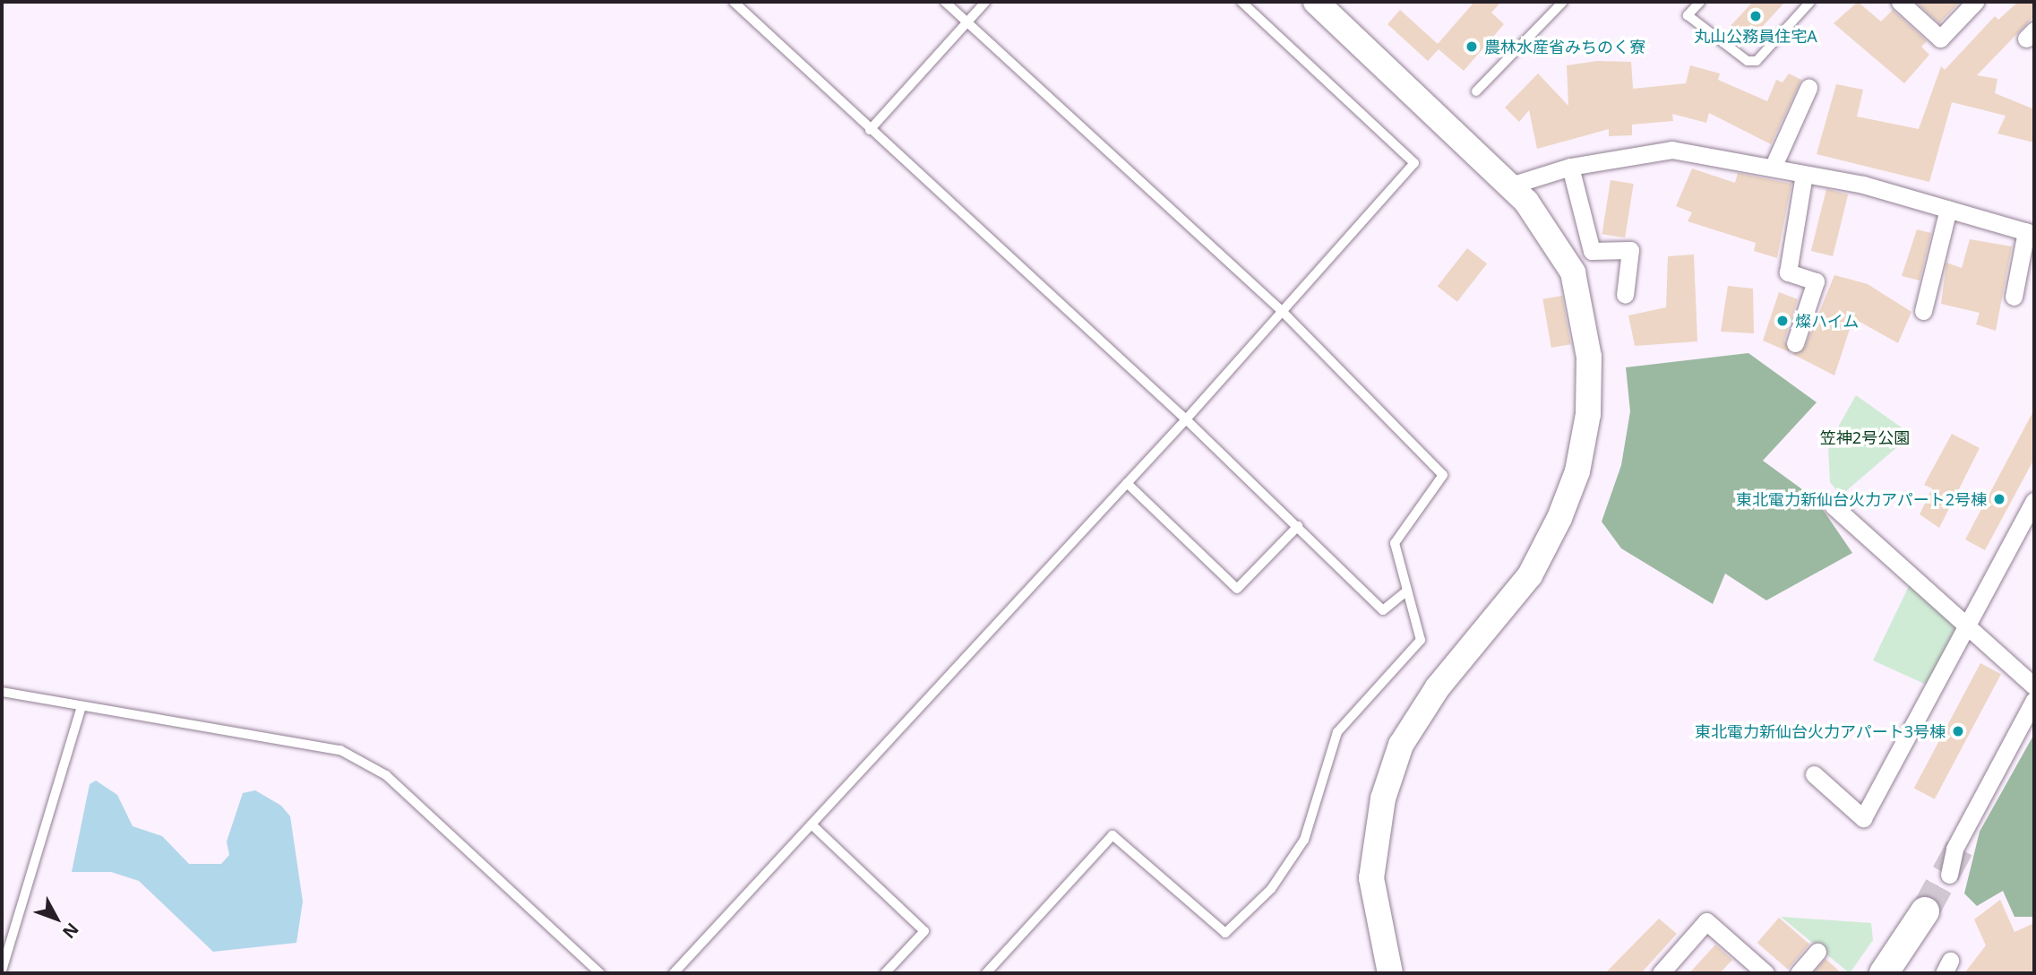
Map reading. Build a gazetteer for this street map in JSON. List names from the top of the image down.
{
  "parks": ["笠神2号公園"],
  "places": [
    "丸山公務員住宅A",
    "農林水産省みちのく寮",
    "燦ハイム",
    "東北電力新仙台火力アパート2号棟",
    "東北電力新仙台火力アパート3号棟"
  ],
  "north": "bottom right"
}
